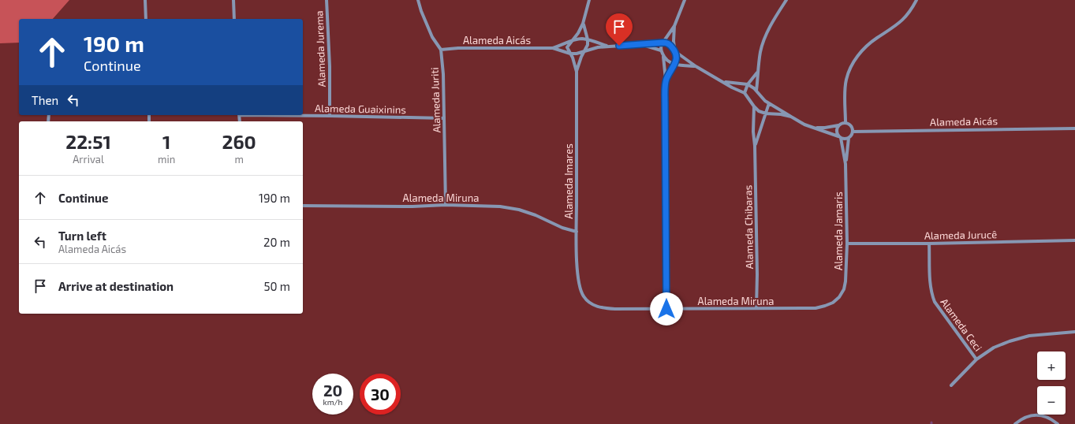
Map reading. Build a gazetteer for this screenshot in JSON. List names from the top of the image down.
{
  "streets": {
    "street": [
      "Alameda Aicás",
      "Alameda Jurema",
      "Alameda Juriti",
      "Alameda Guaixinins",
      "Alameda Imares",
      "Alameda Miruna",
      "Alameda Chibaras",
      "Alameda Jamaris",
      "Alameda Jurucê",
      "Alameda Ceci"
    ]
  },
  "crossings": [
    ["Alameda Aicás", "Alameda Juriti"],
    ["Alameda Aicás", "Alameda Jamaris"],
    ["Alameda Jurema", "Alameda Guaixinins"],
    ["Alameda Juriti", "Alameda Guaixinins"],
    ["Alameda Juriti", "Alameda Miruna"],
    ["Alameda Imares", "Alameda Miruna"],
    ["Alameda Miruna", "Alameda Chibaras"],
    ["Alameda Miruna", "Alameda Jamaris"],
    ["Alameda Jamaris", "Alameda Jurucê"],
    ["Alameda Jurucê", "Alameda Ceci"]
  ],
  "page": {
    "turn": ["190 m", "Continue"],
    "then": "Then",
    "eta": [
      "22:51",
      "Arrival",
      "1",
      "min",
      "260",
      "m"
    ],
    "list": [
      {
        "name": "Continue",
        "value": "190 m"
      },
      {
        "name": "Turn left",
        "note": "Alameda Aicás",
        "value": "20 m"
      },
      {
        "name": "Arrive at destination",
        "value": "50 m"
      }
    ],
    "map_buttons": ["+", "−"],
    "speed": "20 km/h",
    "limit": "30"
  }
}
